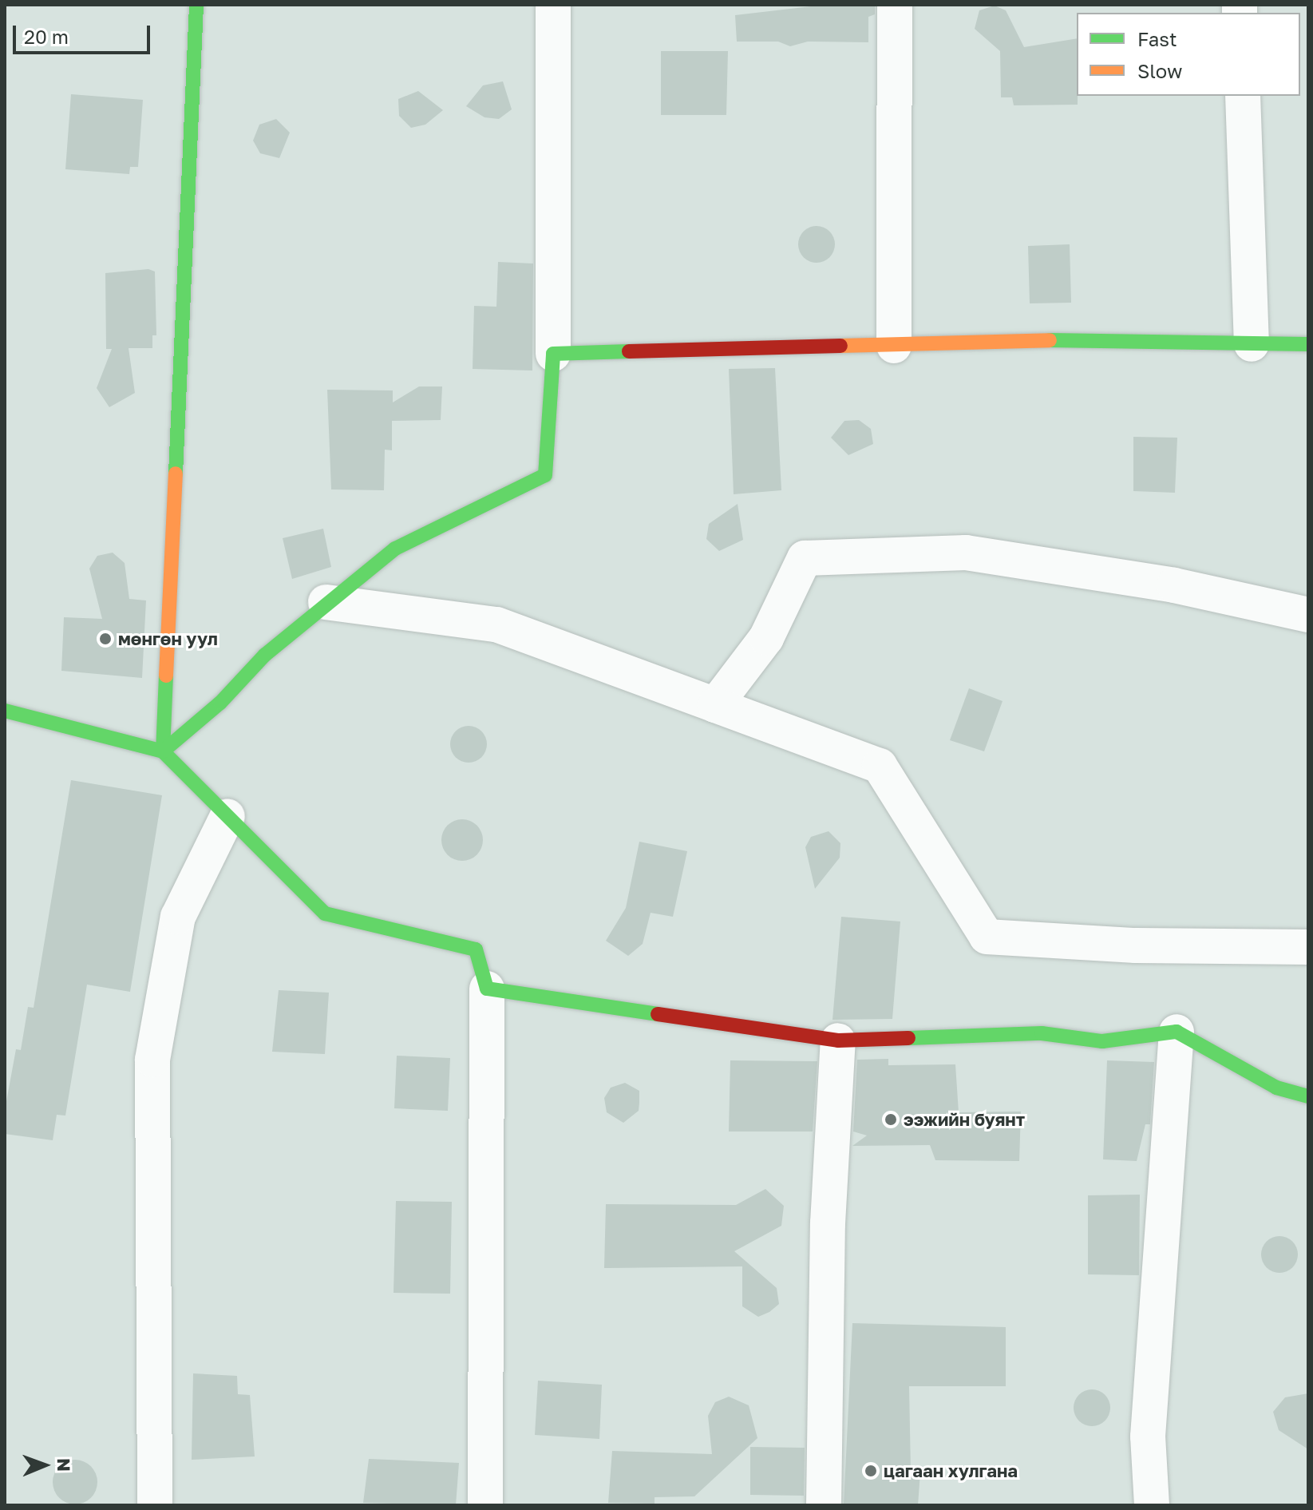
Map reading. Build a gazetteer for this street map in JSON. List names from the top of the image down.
{
  "places": ["мөнгөн уул", "ээжийн буянт", "цагаан хулгана"],
  "legend": ["Fast", "Slow"],
  "scale_bar": "20 m",
  "north": "right"
}
